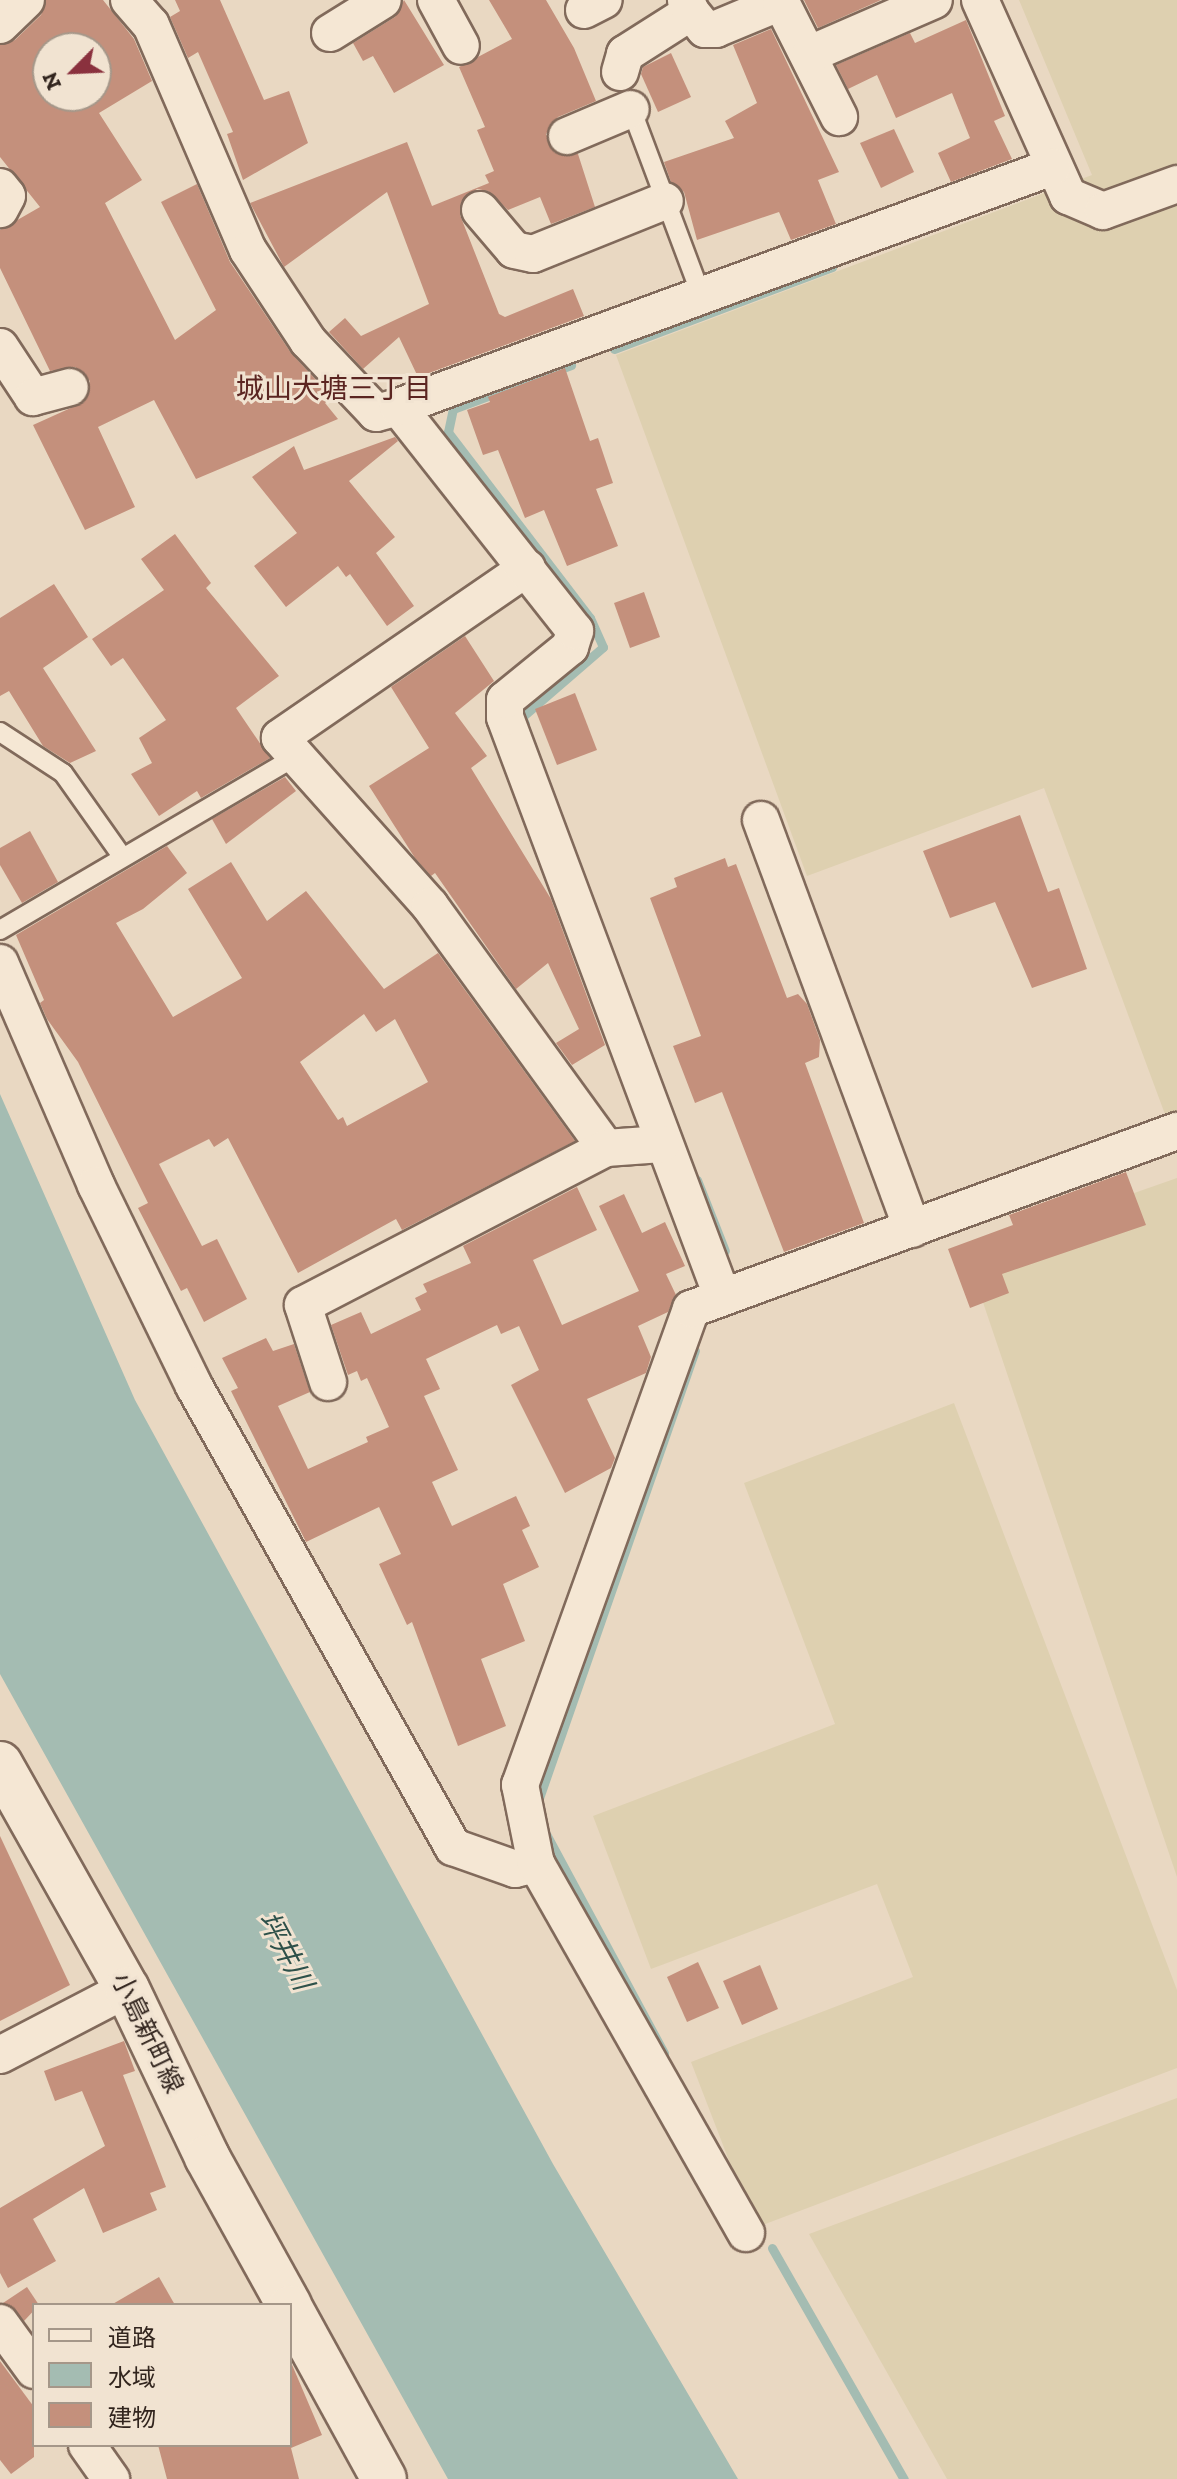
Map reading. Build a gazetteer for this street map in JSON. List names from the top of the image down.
{
  "streets": {
    "main road": ["小島新町線"]
  },
  "districts": ["城山大塘三丁目"],
  "water": ["坪井川"],
  "legend": ["道路", "水域", "建物"],
  "north": "bottom left"
}
